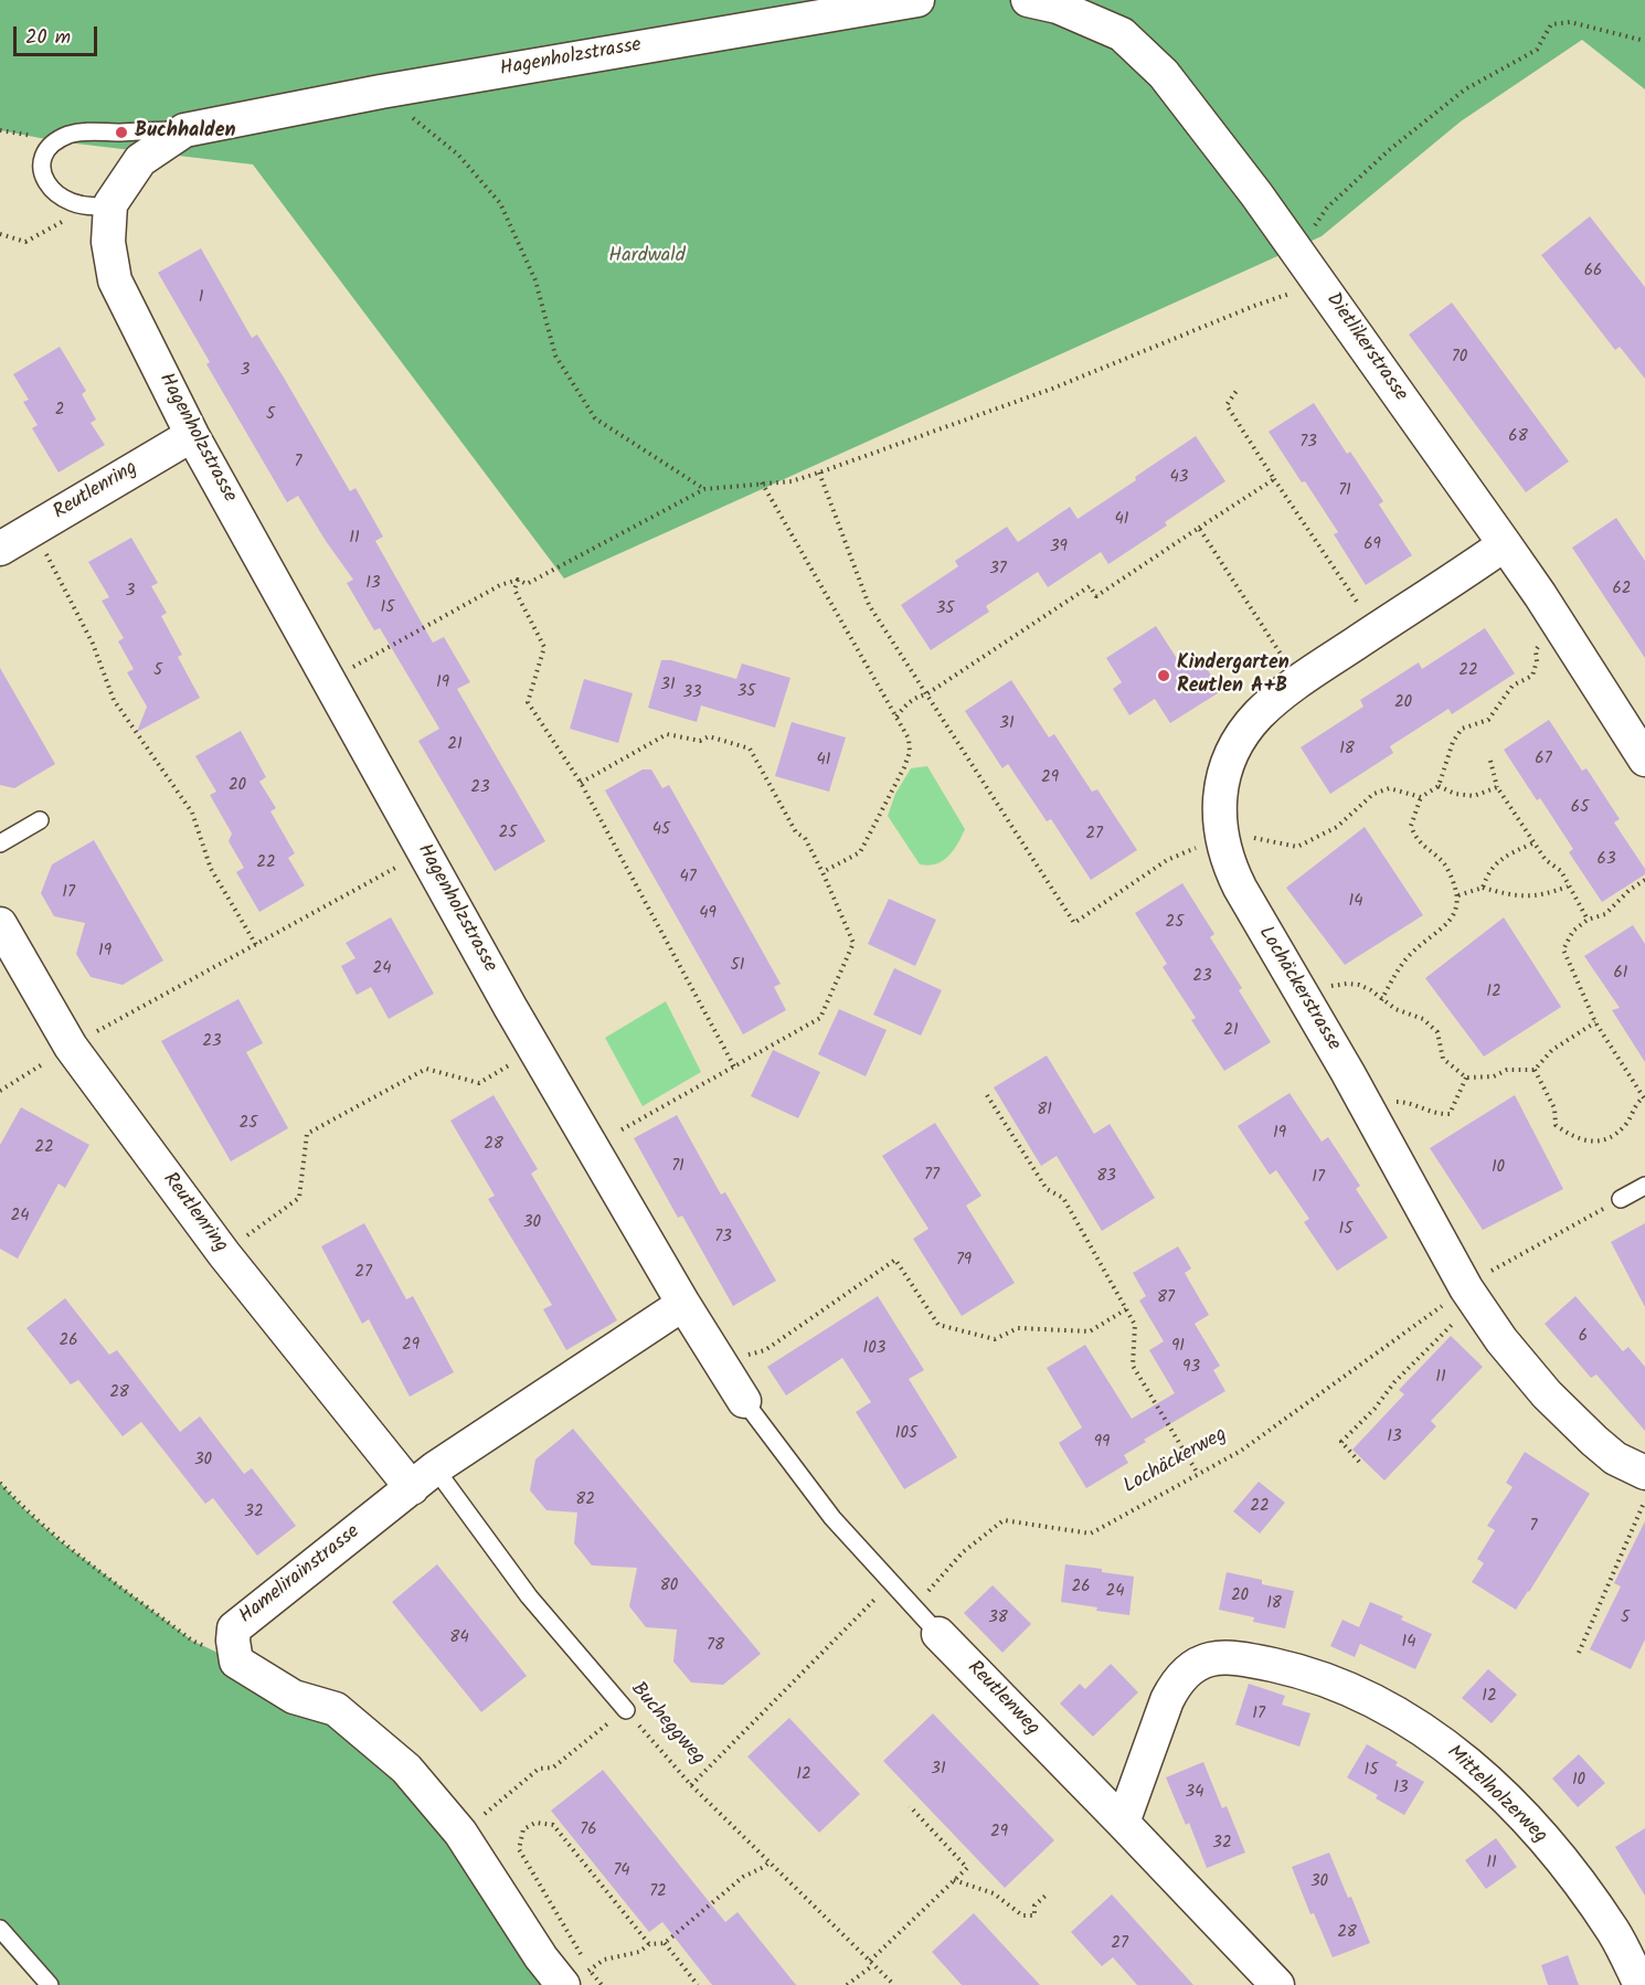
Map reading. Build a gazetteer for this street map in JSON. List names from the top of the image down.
{
  "streets": {
    "street": [
      "Hagenholzstrasse",
      "Dietlikerstrasse",
      "Reutlenring",
      "Lochäckerstrasse",
      "Hamelirainstrasse",
      "Reutlenweg",
      "Mittelholzerweg"
    ],
    "lane": ["Bucheggweg"],
    "path": ["Lochäckerweg"]
  },
  "crossings": [
    ["Hagenholzstrasse", "Reutlenring"],
    ["Hagenholzstrasse", "Hamelirainstrasse"],
    ["Hagenholzstrasse", "Reutlenweg"],
    ["Dietlikerstrasse", "Lochäckerstrasse"],
    ["Reutlenring", "Hamelirainstrasse"],
    ["Reutlenring", "Bucheggweg"],
    ["Lochäckerweg", "Reutlenweg"],
    ["Hamelirainstrasse", "Bucheggweg"],
    ["Reutlenweg", "Mittelholzerweg"]
  ],
  "parks": ["Hardwald"],
  "places": ["Buchhalden", "Kindergarten Reutlen A+B"],
  "house_numbers": [
    "66",
    "1",
    "70",
    "3",
    "2",
    "5",
    "68",
    "73",
    "7",
    "43",
    "71",
    "41",
    "11",
    "69",
    "39",
    "37",
    "13",
    "62",
    "3",
    "15",
    "35",
    "5",
    "22",
    "19",
    "31",
    "35",
    "33",
    "20",
    "31",
    "21",
    "18",
    "67",
    "41",
    "29",
    "20",
    "23",
    "65",
    "45",
    "25",
    "27",
    "63",
    "22",
    "47",
    "17",
    "14",
    "49",
    "25",
    "19",
    "51",
    "24",
    "61",
    "23",
    "12",
    "21",
    "23",
    "81",
    "25",
    "19",
    "28",
    "22",
    "71",
    "10",
    "77",
    "83",
    "17",
    "24",
    "30",
    "15",
    "73",
    "79",
    "27",
    "87",
    "6",
    "26",
    "29",
    "91",
    "103",
    "93",
    "11",
    "28",
    "105",
    "13",
    "99",
    "30",
    "82",
    "22",
    "32",
    "7",
    "80",
    "26",
    "24",
    "20",
    "18",
    "38",
    "5",
    "84",
    "14",
    "78",
    "12",
    "17",
    "31",
    "15",
    "12",
    "10",
    "13",
    "34",
    "76",
    "29",
    "32",
    "11",
    "74",
    "30",
    "72",
    "28",
    "27"
  ],
  "scale_bar": "20 m"
}
